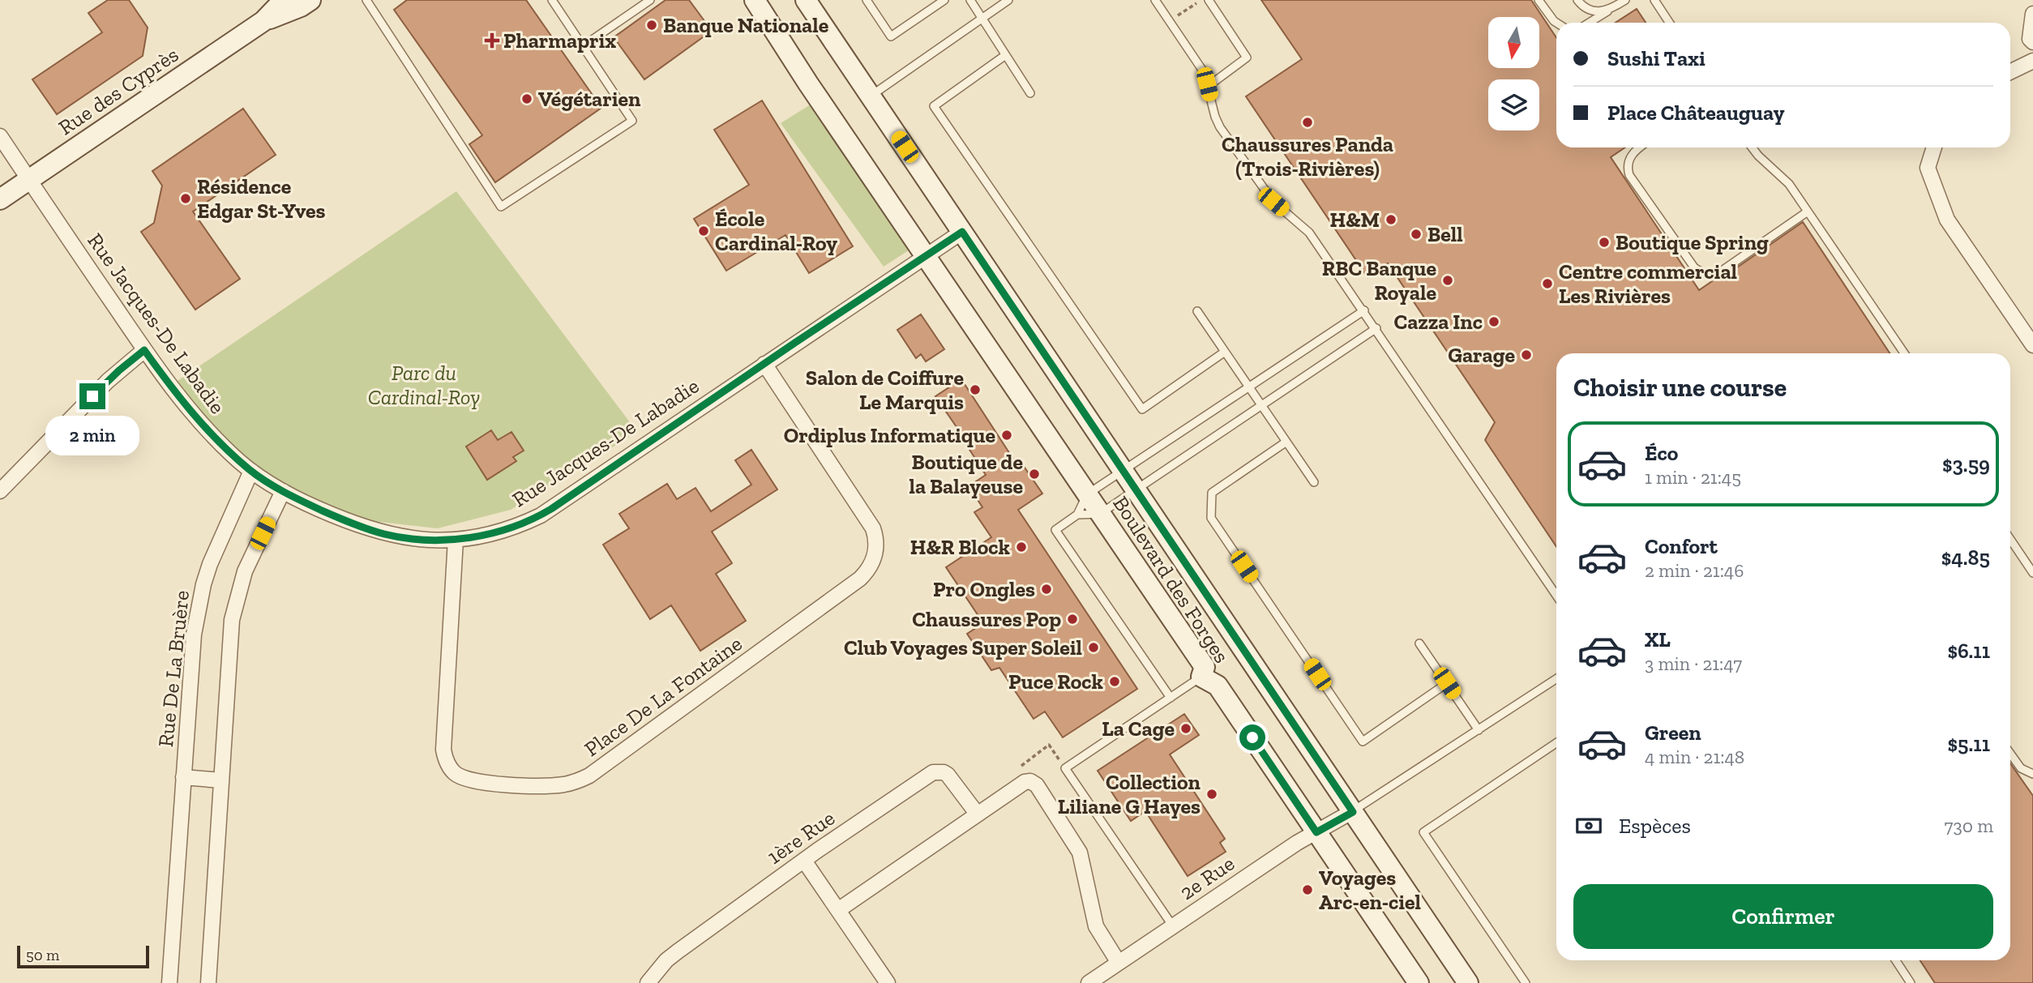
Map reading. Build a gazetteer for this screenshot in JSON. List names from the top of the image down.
{
  "streets": {
    "main road": ["Rue des Cyprès", "Boulevard des Forges"],
    "street": [
      "Rue Jacques-De Labadie",
      "Rue De La Bruère",
      "Place De La Fontaine",
      "1ère Rue",
      "2e Rue"
    ]
  },
  "crossings": [
    ["Rue des Cyprès", "Rue Jacques-De Labadie"],
    ["Rue Jacques-De Labadie", "Boulevard des Forges"],
    ["Rue Jacques-De Labadie", "Rue De La Bruère"],
    ["Rue Jacques-De Labadie", "Place De La Fontaine"],
    ["Boulevard des Forges", "2e Rue"]
  ],
  "parks": ["Parc du Cardinal-Roy"],
  "places": {
    "other": [
      "Banque Nationale",
      "Végétarien",
      "Chaussures Panda (Trois-Rivières)",
      "Résidence Edgar St-Yves",
      "H&M",
      "École Cardinal-Roy",
      "Bell",
      "Boutique Spring",
      "RBC Banque Royale",
      "Centre commercial Les Rivières",
      "Cazza Inc",
      "Garage",
      "Salon de Coiffure Le Marquis",
      "Ordiplus Informatique",
      "Boutique de la Balayeuse",
      "H&R Block",
      "Pro Ongles",
      "Chaussures Pop",
      "Club Voyages Super Soleil",
      "Puce Rock",
      "La Cage",
      "Collection Liliane G Hayes",
      "Voyages Arc-en-ciel"
    ],
    "health": ["Pharmaprix"]
  },
  "scale_bar": "50 m",
  "north": "bottom",
  "page": {
    "banner": ["Sushi Taxi", "Place Châteauguay"],
    "heading": "Choisir une course",
    "bubble": "2 min",
    "list": [
      {
        "name": "Éco",
        "note": "1 min · 21:45",
        "value": "$3.59"
      },
      {
        "name": "Confort",
        "note": "2 min · 21:46",
        "value": "$4.85"
      },
      {
        "name": "XL",
        "note": "3 min · 21:47",
        "value": "$6.11"
      },
      {
        "name": "Green",
        "note": "4 min · 21:48",
        "value": "$5.11"
      }
    ],
    "pay": ["Espèces", "730 m"],
    "buttons": "Confirmer",
    "scale": "50 m"
  }
}
